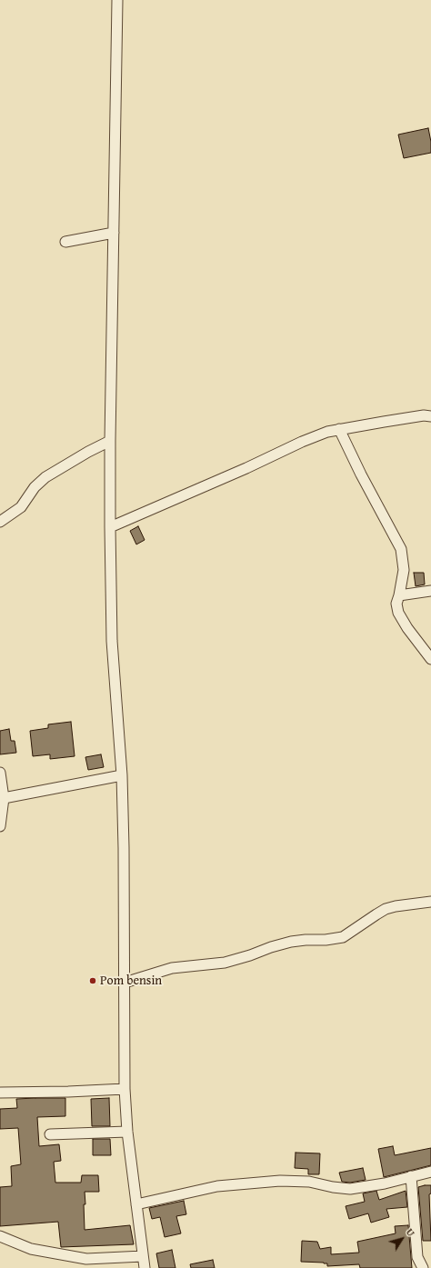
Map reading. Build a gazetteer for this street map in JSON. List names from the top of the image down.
{
  "places": ["Pom bensin"],
  "north": "top right"
}
